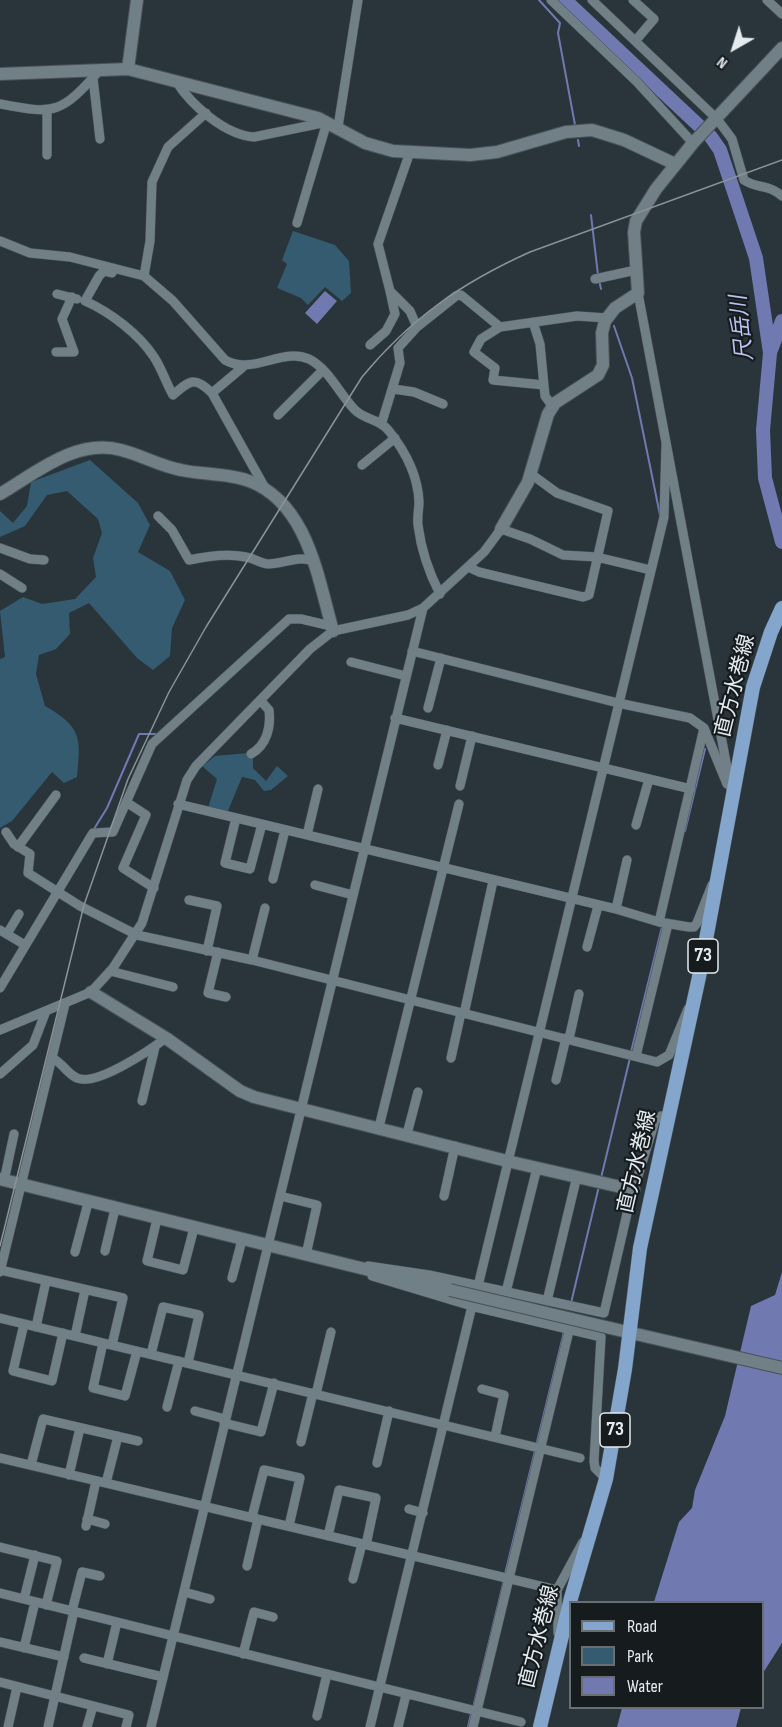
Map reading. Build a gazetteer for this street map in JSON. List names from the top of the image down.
{
  "streets": {
    "main road": ["直方水巻線", "73"]
  },
  "water": ["尺岳川"],
  "legend": ["Road", "Park", "Water"],
  "north": "bottom left"
}
